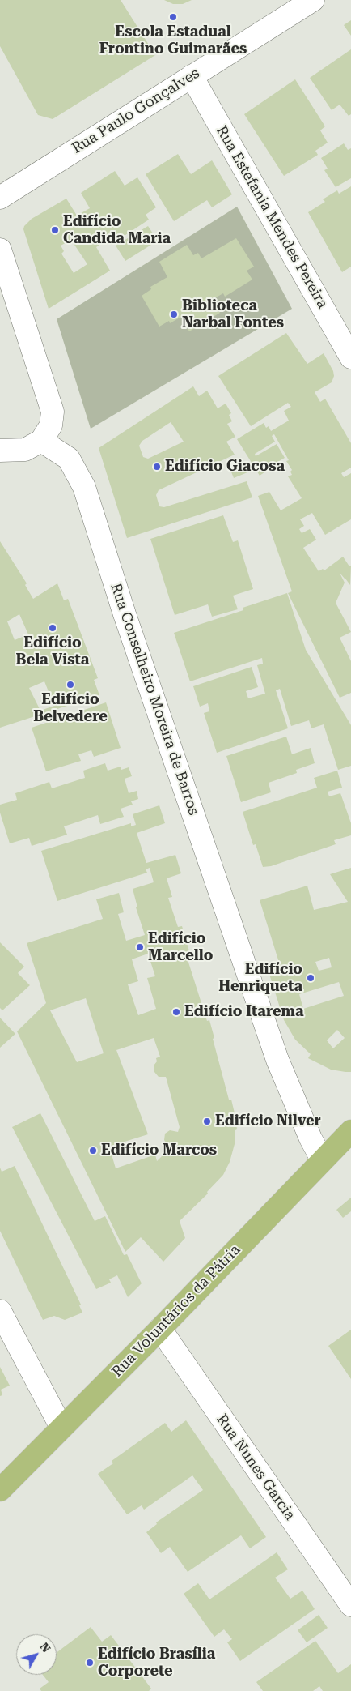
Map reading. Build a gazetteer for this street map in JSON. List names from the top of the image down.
{
  "streets": {
    "main road": ["Rua Voluntários da Pátria"],
    "street": [
      "Rua Paulo Gonçalves",
      "Rua Estefania Mendes Pereira",
      "Rua Conselheiro Moreira de Barros",
      "Rua Nunes Garcia"
    ]
  },
  "crossings": [
    ["Rua Paulo Gonçalves", "Rua Estefania Mendes Pereira"],
    ["Rua Conselheiro Moreira de Barros", "Rua Voluntários da Pátria"],
    ["Rua Voluntários da Pátria", "Rua Nunes Garcia"]
  ],
  "places": [
    "Escola Estadual Frontino Guimarães",
    "Edifício Candida Maria",
    "Biblioteca Narbal Fontes",
    "Edifício Giacosa",
    "Edifício Bela Vista",
    "Edifício Belvedere",
    "Edifício Marcello",
    "Edifício Henriqueta",
    "Edifício Itarema",
    "Edifício Nilver",
    "Edifício Marcos",
    "Edifício Brasília Corporete"
  ],
  "north": "top right"
}
